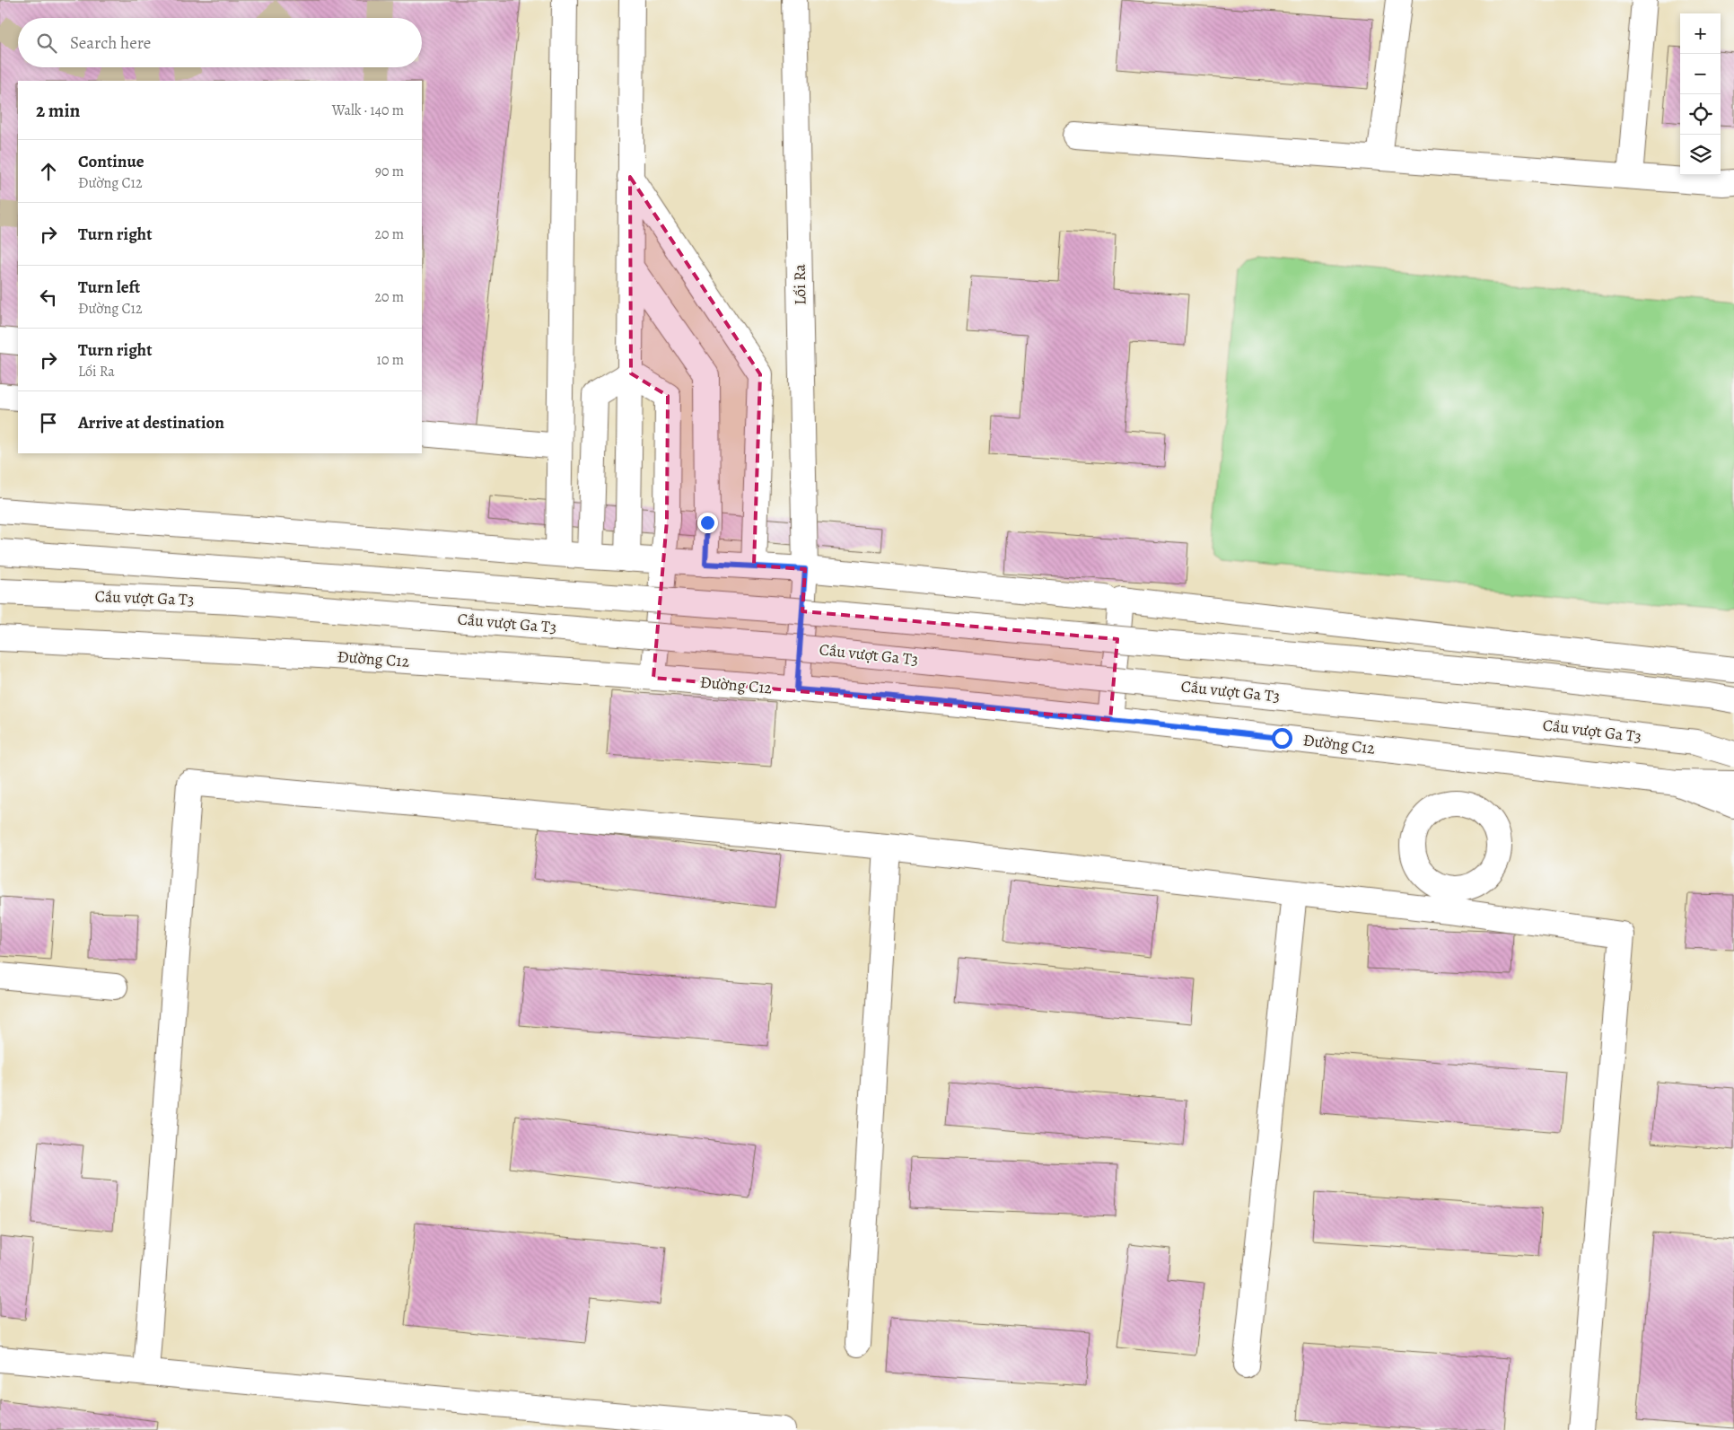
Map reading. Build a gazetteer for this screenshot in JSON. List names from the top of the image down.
{
  "streets": {
    "main road": ["Lối Ra", "Cầu vượt Ga T3", "Đường C12"]
  },
  "crossings": [
    ["Lối Ra", "Đường C12"]
  ],
  "page": {
    "map_buttons": ["+", "−"],
    "search": "Search here",
    "heading": ["2 min", "Walk · 140 m"],
    "list": [
      ["Continue", "Đường C12", "90 m"],
      ["Turn right", "20 m"],
      ["Turn left", "Đường C12", "20 m"],
      ["Turn right", "Lối Ra", "10 m"],
      "Arrive at destination"
    ]
  }
}
